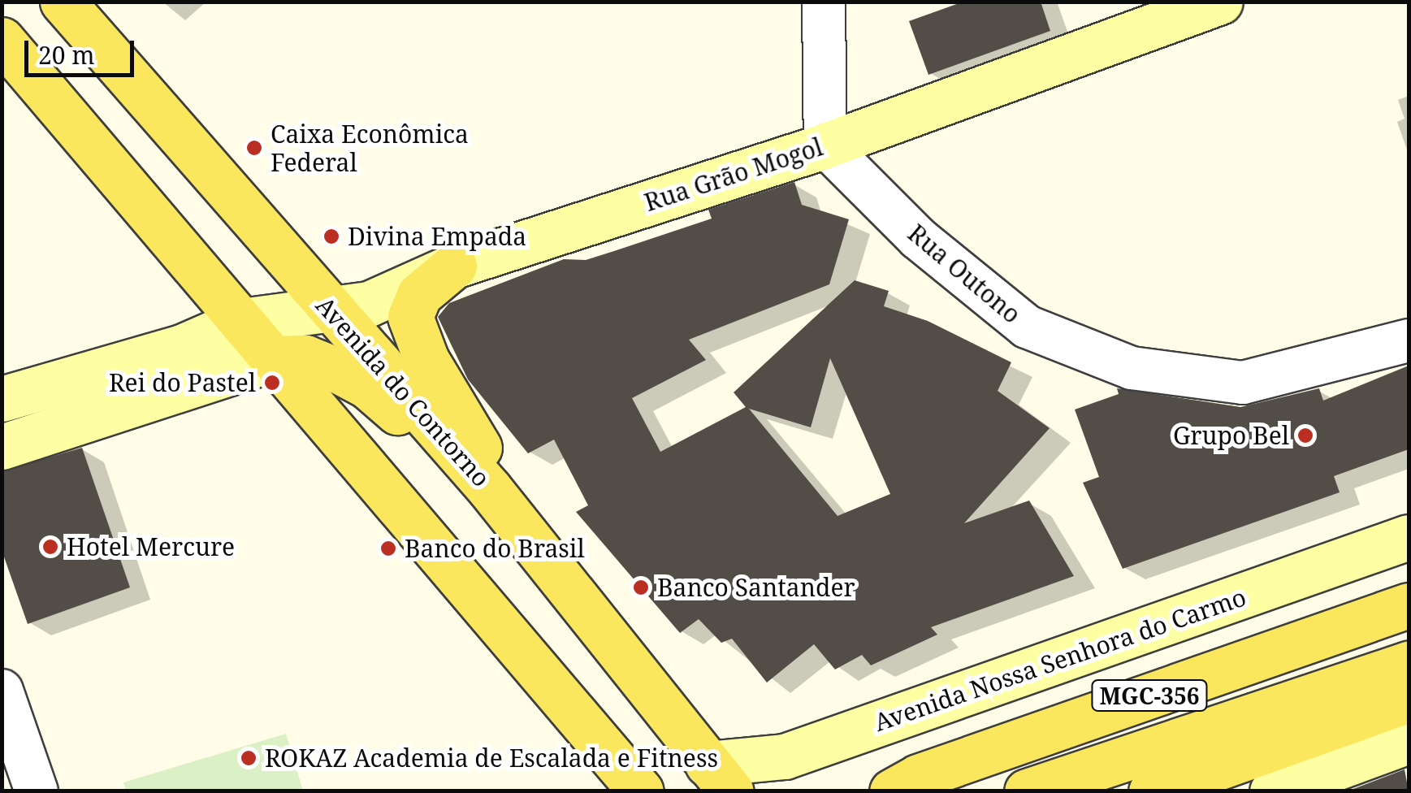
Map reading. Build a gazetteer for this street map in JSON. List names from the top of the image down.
{
  "streets": {
    "main road": ["Avenida do Contorno", "MGC-356"],
    "street": ["Rua Grão Mogol", "Rua Outono", "Avenida Nossa Senhora do Carmo"]
  },
  "crossings": [
    ["Rua Grão Mogol", "Rua Outono"],
    ["Rua Grão Mogol", "Avenida do Contorno"],
    ["Avenida do Contorno", "Avenida Nossa Senhora do Carmo"]
  ],
  "places": [
    "Caixa Econômica Federal",
    "Divina Empada",
    "Rei do Pastel",
    "Grupo Bel",
    "Hotel Mercure",
    "Banco do Brasil",
    "Banco Santander",
    "ROKAZ Academia de Escalada e Fitness"
  ],
  "scale_bar": "20 m"
}
